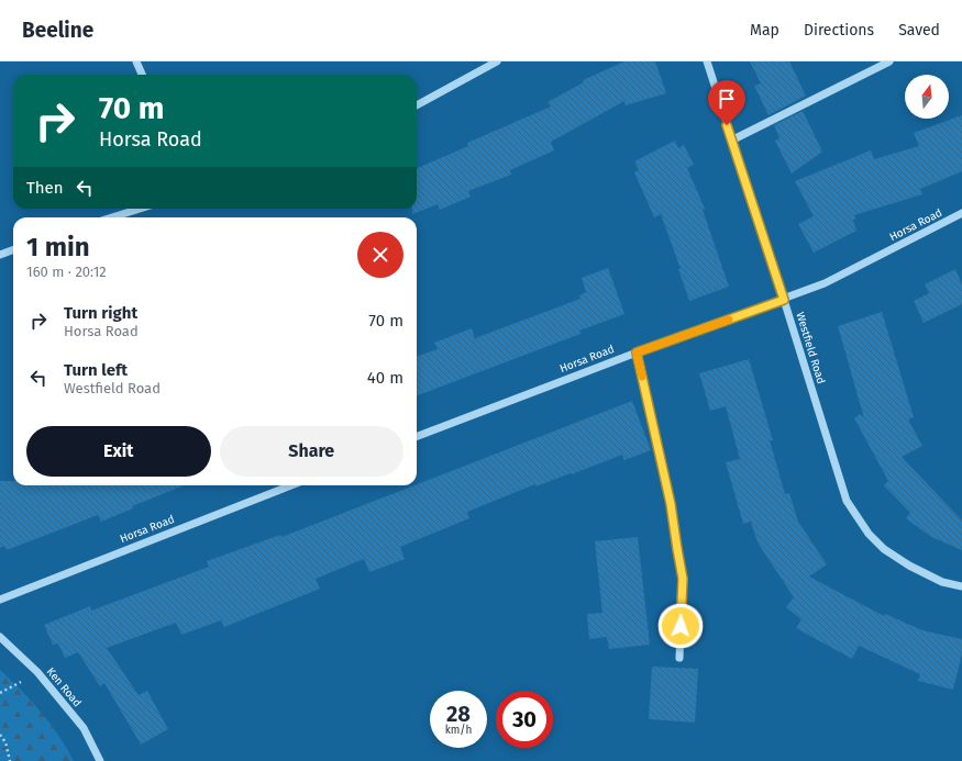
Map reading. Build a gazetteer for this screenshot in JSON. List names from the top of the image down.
{
  "streets": {
    "street": ["Horsa Road", "Westfield Road", "Ken Road"]
  },
  "crossings": [
    ["Horsa Road", "Westfield Road"]
  ],
  "north": "top",
  "page": {
    "header": "Beeline",
    "nav": ["Map", "Directions", "Saved"],
    "turn": ["70 m", "Horsa Road"],
    "then": "Then",
    "heading": ["1 min", "160 m · 20:12"],
    "list": [
      {
        "name": "Turn right",
        "note": "Horsa Road",
        "value": "70 m"
      },
      {
        "name": "Turn left",
        "note": "Westfield Road",
        "value": "40 m"
      }
    ],
    "buttons": ["Exit", "Share"],
    "speed": "28 km/h",
    "limit": "30"
  }
}
